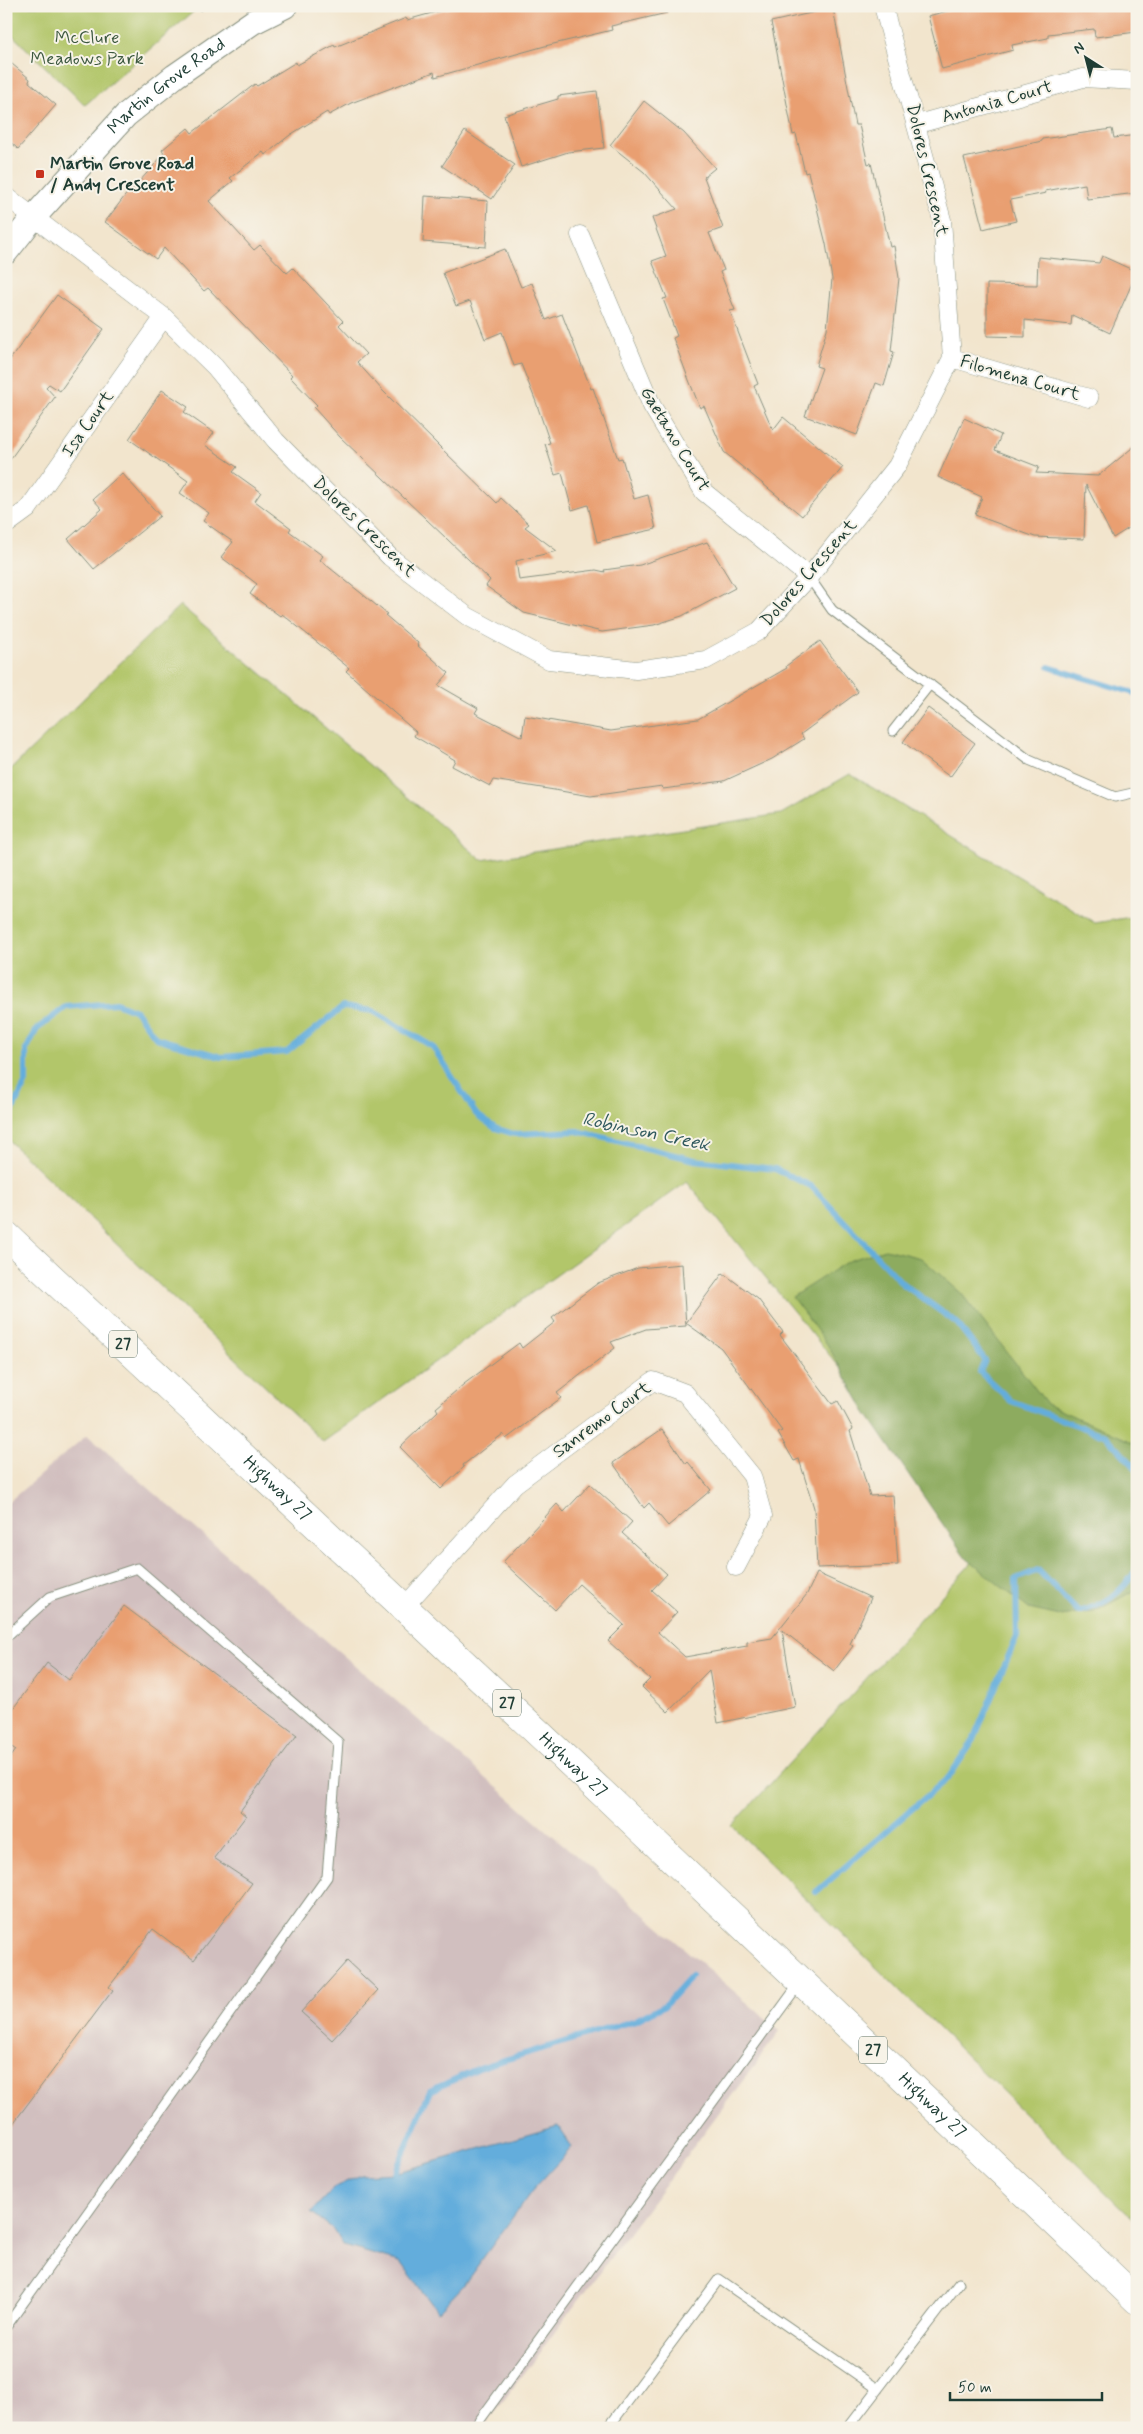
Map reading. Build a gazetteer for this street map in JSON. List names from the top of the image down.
{
  "streets": {
    "main road": ["27", "Highway 27"],
    "street": [
      "Martin Grove Road",
      "Antonia Court",
      "Dolores Crescent",
      "Filomena Court",
      "Isa Court",
      "Gaetano Court",
      "Sanremo Court"
    ]
  },
  "crossings": [
    ["Martin Grove Road", "Dolores Crescent"],
    ["Antonia Court", "Dolores Crescent"],
    ["Dolores Crescent", "Filomena Court"],
    ["Dolores Crescent", "Isa Court"],
    ["Dolores Crescent", "Gaetano Court"],
    ["Sanremo Court", "Highway 27"]
  ],
  "water": ["Robinson Creek"],
  "parks": ["McClure Meadows Park"],
  "places": {
    "transit": ["Martin Grove Road / Andy Crescent"]
  },
  "scale_bar": "50 m",
  "north": "top left"
}
